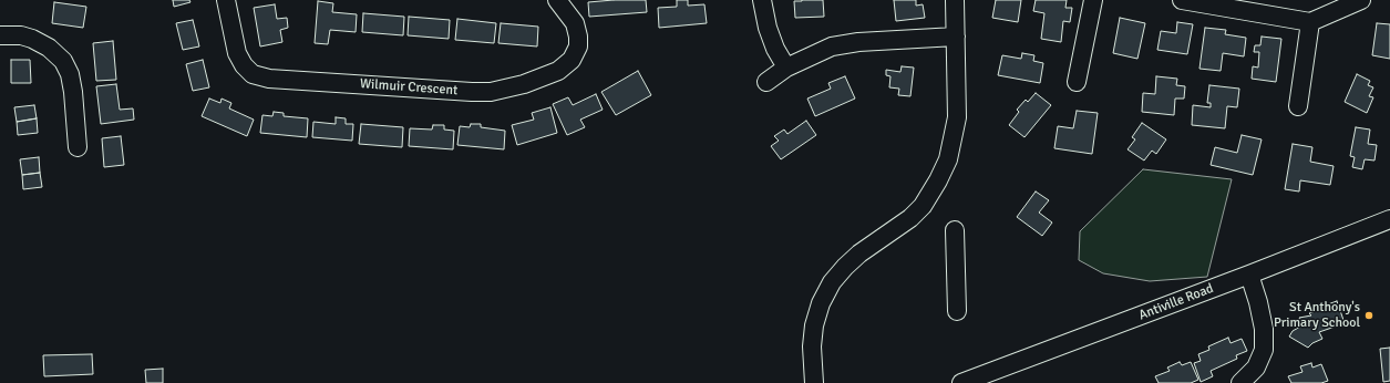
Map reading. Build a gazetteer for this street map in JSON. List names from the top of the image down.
{
  "streets": {
    "street": ["Wilmuir Crescent", "Antiville Road"]
  },
  "places": ["St Anthony's Primary School"]
}
